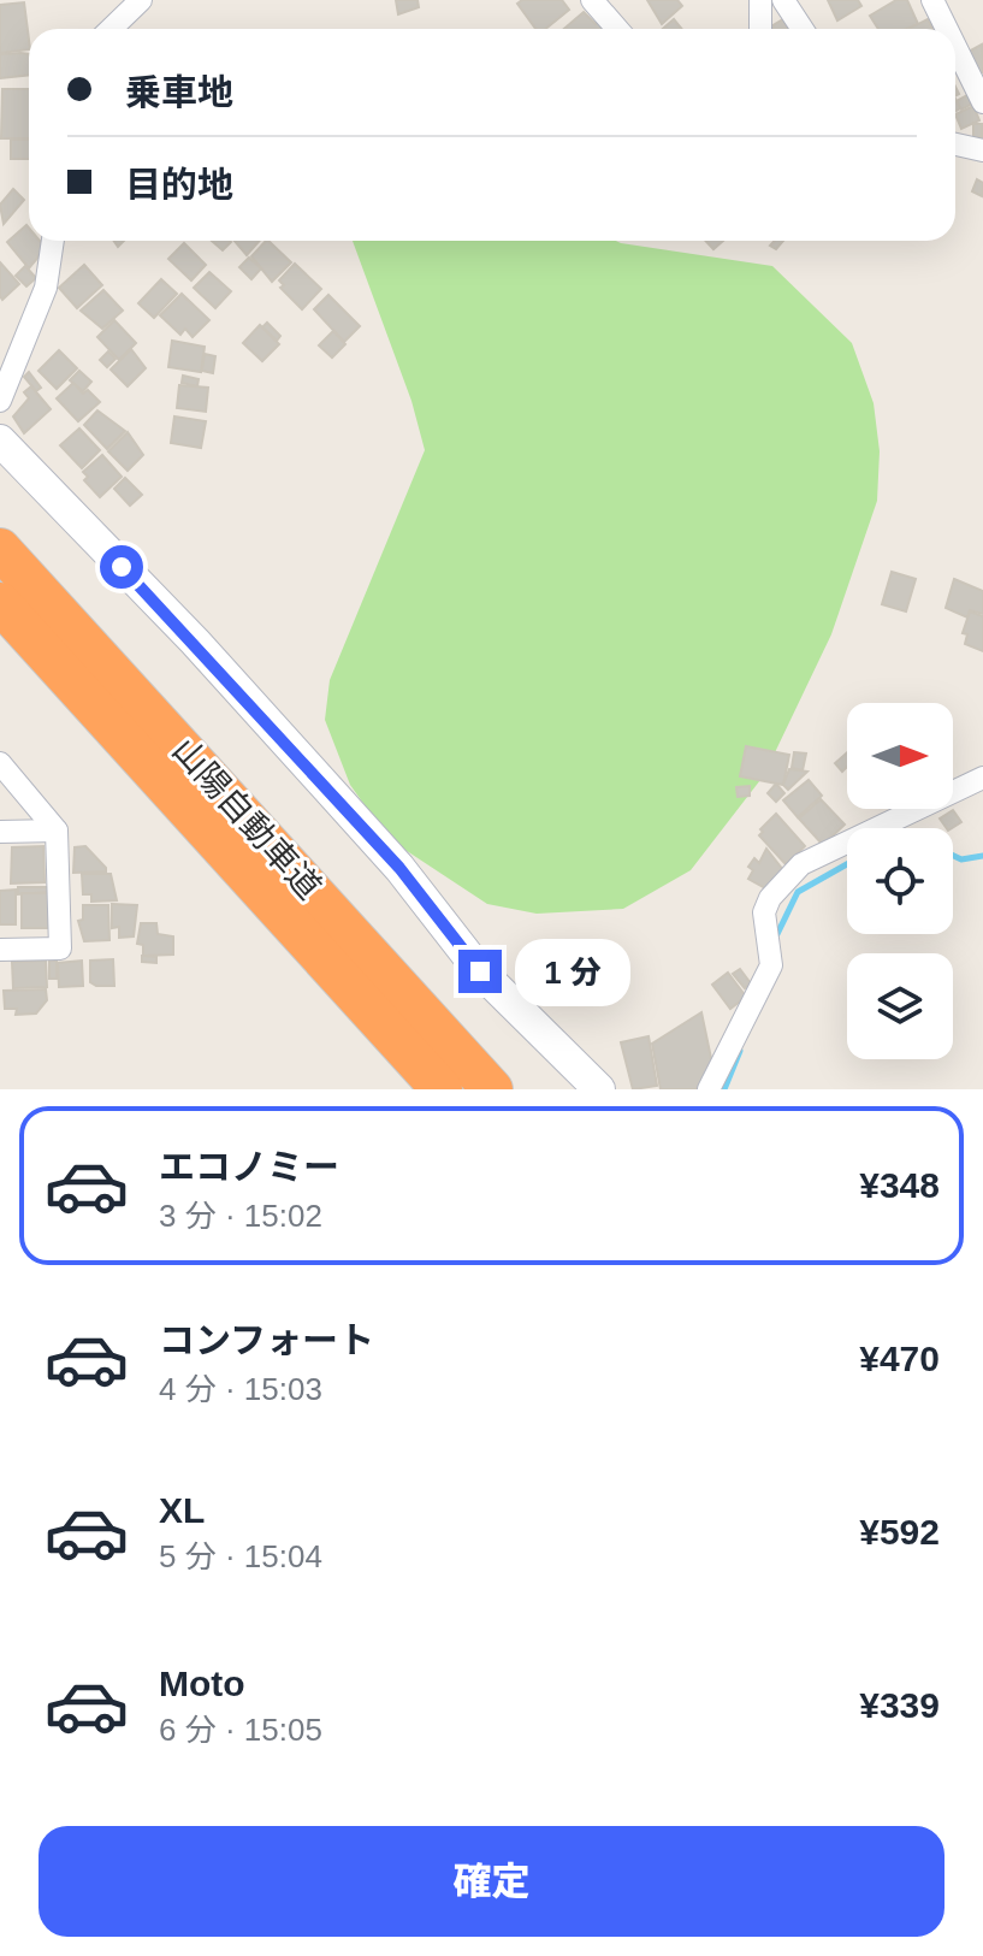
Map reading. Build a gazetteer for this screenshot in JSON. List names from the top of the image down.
{
  "streets": {
    "highway": ["山陽自動車道"]
  },
  "north": "right",
  "page": {
    "banner": ["乗車地", "目的地"],
    "bubble": "1 分",
    "list": [
      {
        "name": "エコノミー",
        "note": "3 分 · 15:02",
        "value": "¥348"
      },
      {
        "name": "コンフォート",
        "note": "4 分 · 15:03",
        "value": "¥470"
      },
      {
        "name": "XL",
        "note": "5 分 · 15:04",
        "value": "¥592"
      },
      {
        "name": "Moto",
        "note": "6 分 · 15:05",
        "value": "¥339"
      }
    ],
    "buttons": "確定"
  }
}
